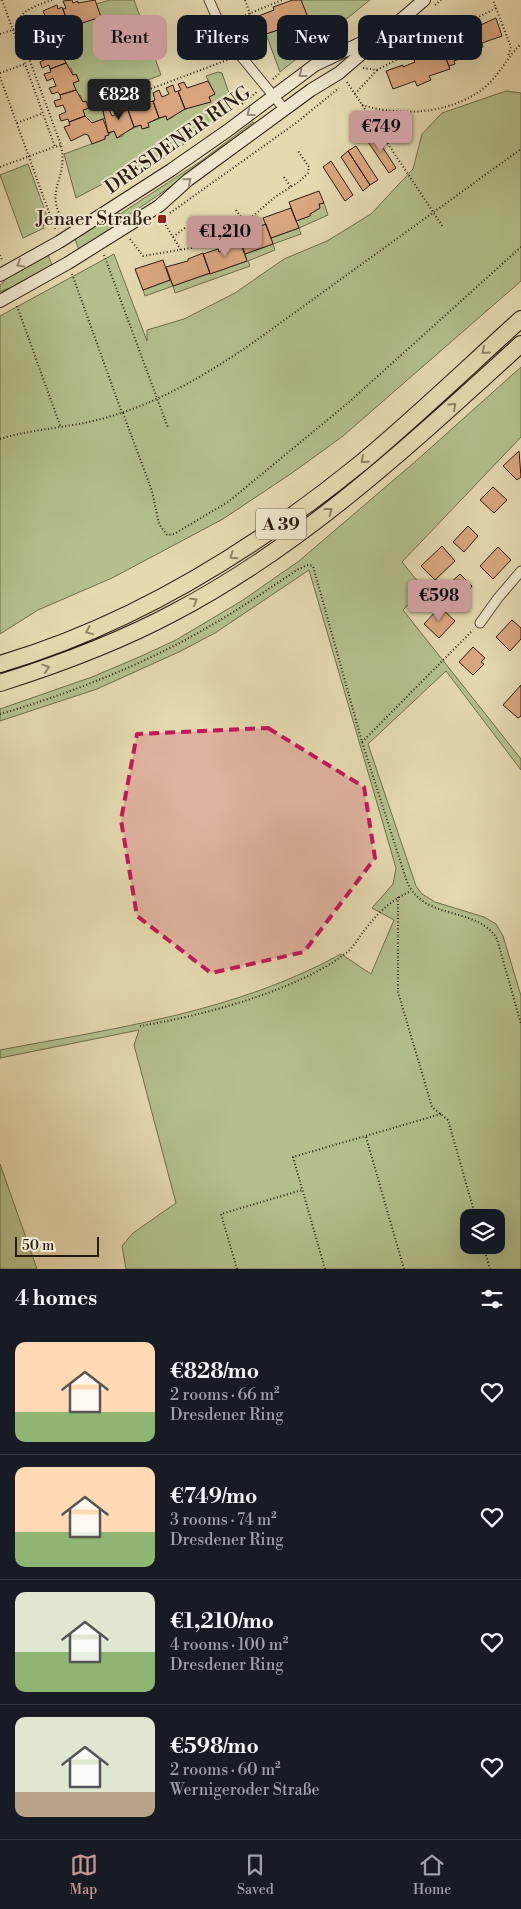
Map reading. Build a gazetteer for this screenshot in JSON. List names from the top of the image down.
{
  "streets": {
    "highway": ["A 39"],
    "street": ["DRESDENER RING"]
  },
  "places": {
    "transit": ["Jenaer Straße"]
  },
  "scale_bar": "50 m",
  "page": {
    "chip": [
      "Buy",
      "Rent",
      "Filters",
      "New",
      "Apartment"
    ],
    "price": [
      "€828",
      "€749",
      "€1,210",
      "€598"
    ],
    "scale": "50 m",
    "heading": "4 homes",
    "list": [
      {
        "name": "€828/mo",
        "note": "2 rooms · 66 m² · Dresdener Ring"
      },
      {
        "name": "€749/mo",
        "note": "3 rooms · 74 m² · Dresdener Ring"
      },
      {
        "name": "€1,210/mo",
        "note": "4 rooms · 100 m² · Dresdener Ring"
      },
      {
        "name": "€598/mo",
        "note": "2 rooms · 60 m² · Wernigeroder Straße"
      }
    ],
    "tabs": ["Map", "Saved", "Home"]
  }
}
